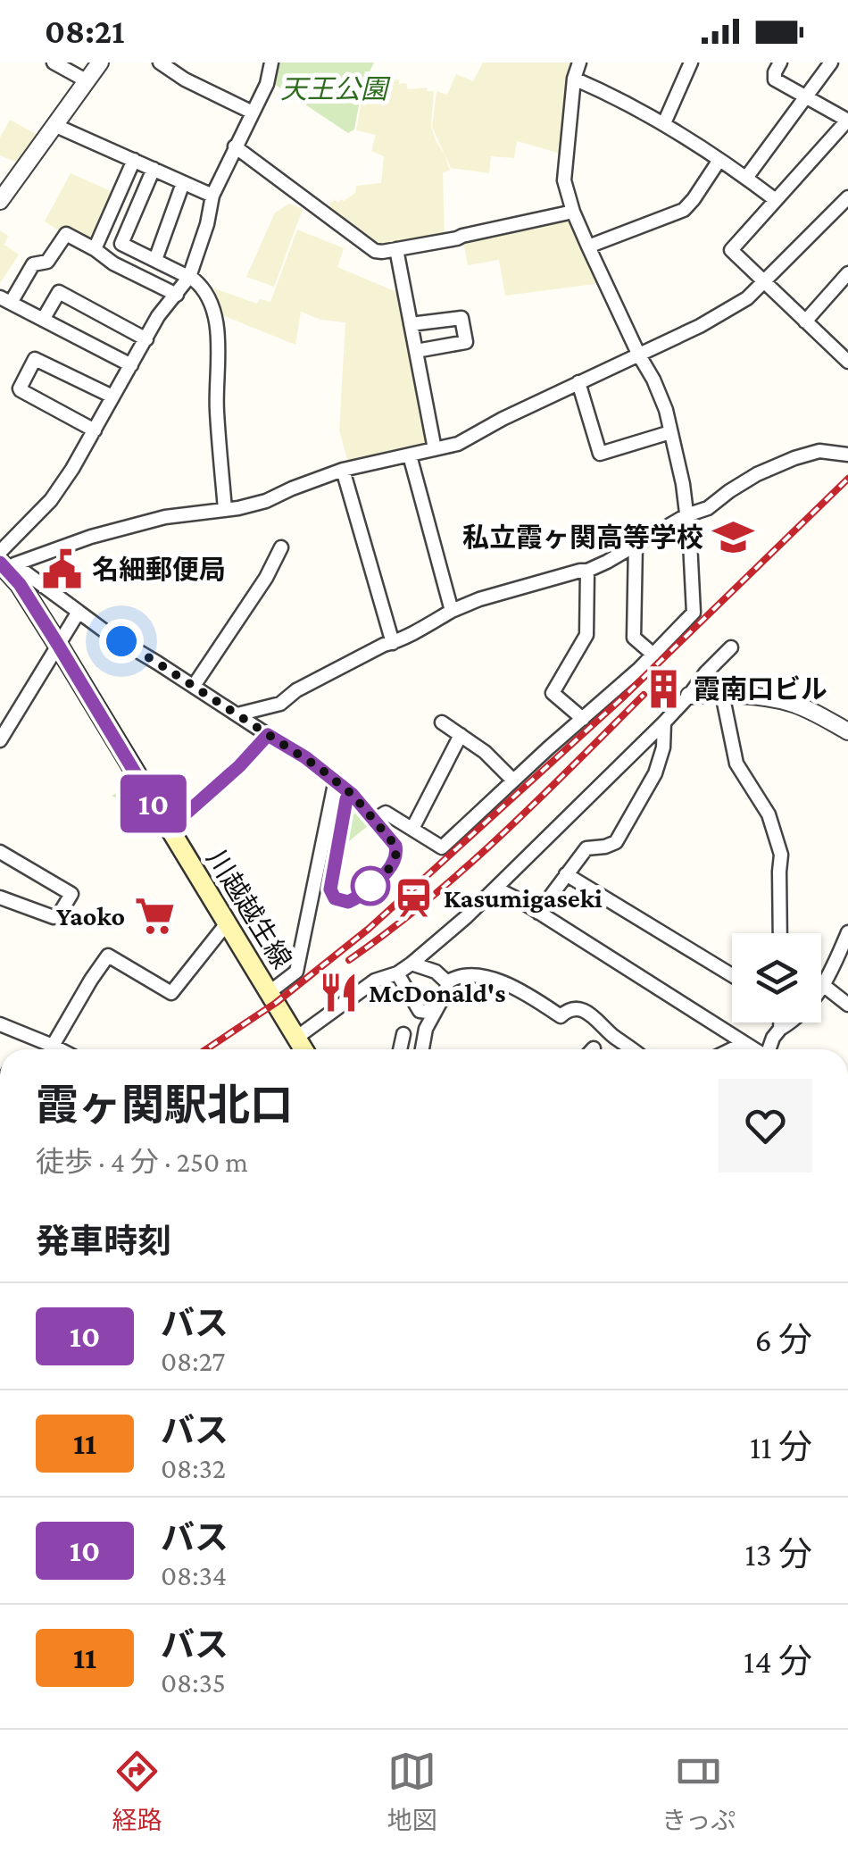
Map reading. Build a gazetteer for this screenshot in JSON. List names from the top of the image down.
{
  "streets": {
    "main road": ["川越越生線"]
  },
  "parks": ["天王公園"],
  "places": {
    "school or university": ["私立霞ヶ関高等学校"],
    "public building": ["名細郵便局"],
    "building": ["霞南口ビル"],
    "station": ["Kasumigaseki"],
    "supermarket": ["Yaoko"],
    "restaurant": ["McDonald's"]
  },
  "lines": ["bus line 10"],
  "page": {
    "status": "08:21",
    "on_map": "10",
    "heading": [
      ["霞ヶ関駅北口", "徒歩 · 4 分 · 250 m"],
      "発車時刻"
    ],
    "list": [
      {
        "mark": "10",
        "name": "バス",
        "note": "08:27",
        "value": "6 分"
      },
      {
        "mark": "11",
        "name": "バス",
        "note": "08:32",
        "value": "11 分"
      },
      {
        "mark": "10",
        "name": "バス",
        "note": "08:34",
        "value": "13 分"
      },
      {
        "mark": "11",
        "name": "バス",
        "note": "08:35",
        "value": "14 分"
      }
    ],
    "tabs": ["経路", "地図", "きっぷ"]
  }
}
